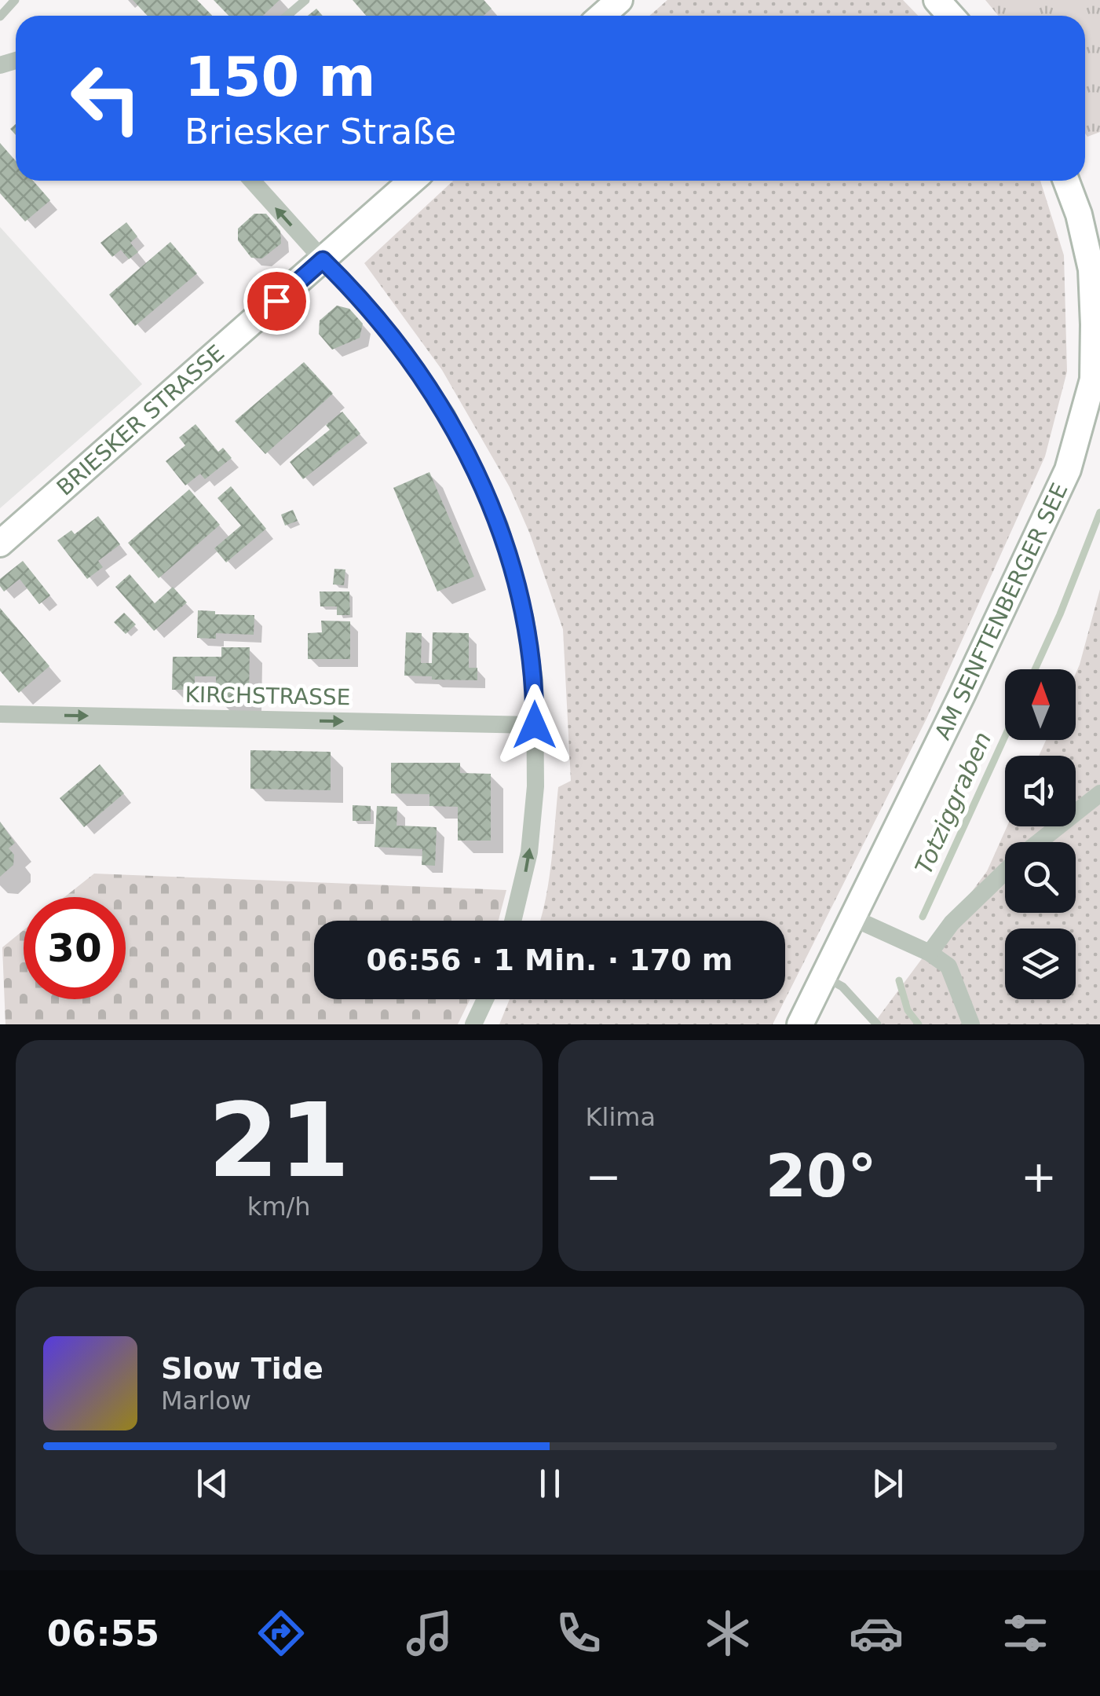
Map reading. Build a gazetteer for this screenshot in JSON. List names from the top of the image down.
{
  "streets": {
    "street": ["BRIESKER STRASSE", "AM SENFTENBERGER SEE", "KIRCHSTRASSE"]
  },
  "one_way": ["KIRCHSTRASSE"],
  "water": ["Totziggraben"],
  "north": "top",
  "page": {
    "turn": ["150 m", "Briesker Straße"],
    "limit": "30",
    "trip": "06:56 · 1 Min. · 170 m",
    "tile": [
      ["21", "km/h"],
      "Klima"
    ],
    "heat": ["−", "20°", "+"],
    "song": ["Slow Tide", "Marlow"],
    "tabs": "06:55"
  }
}
